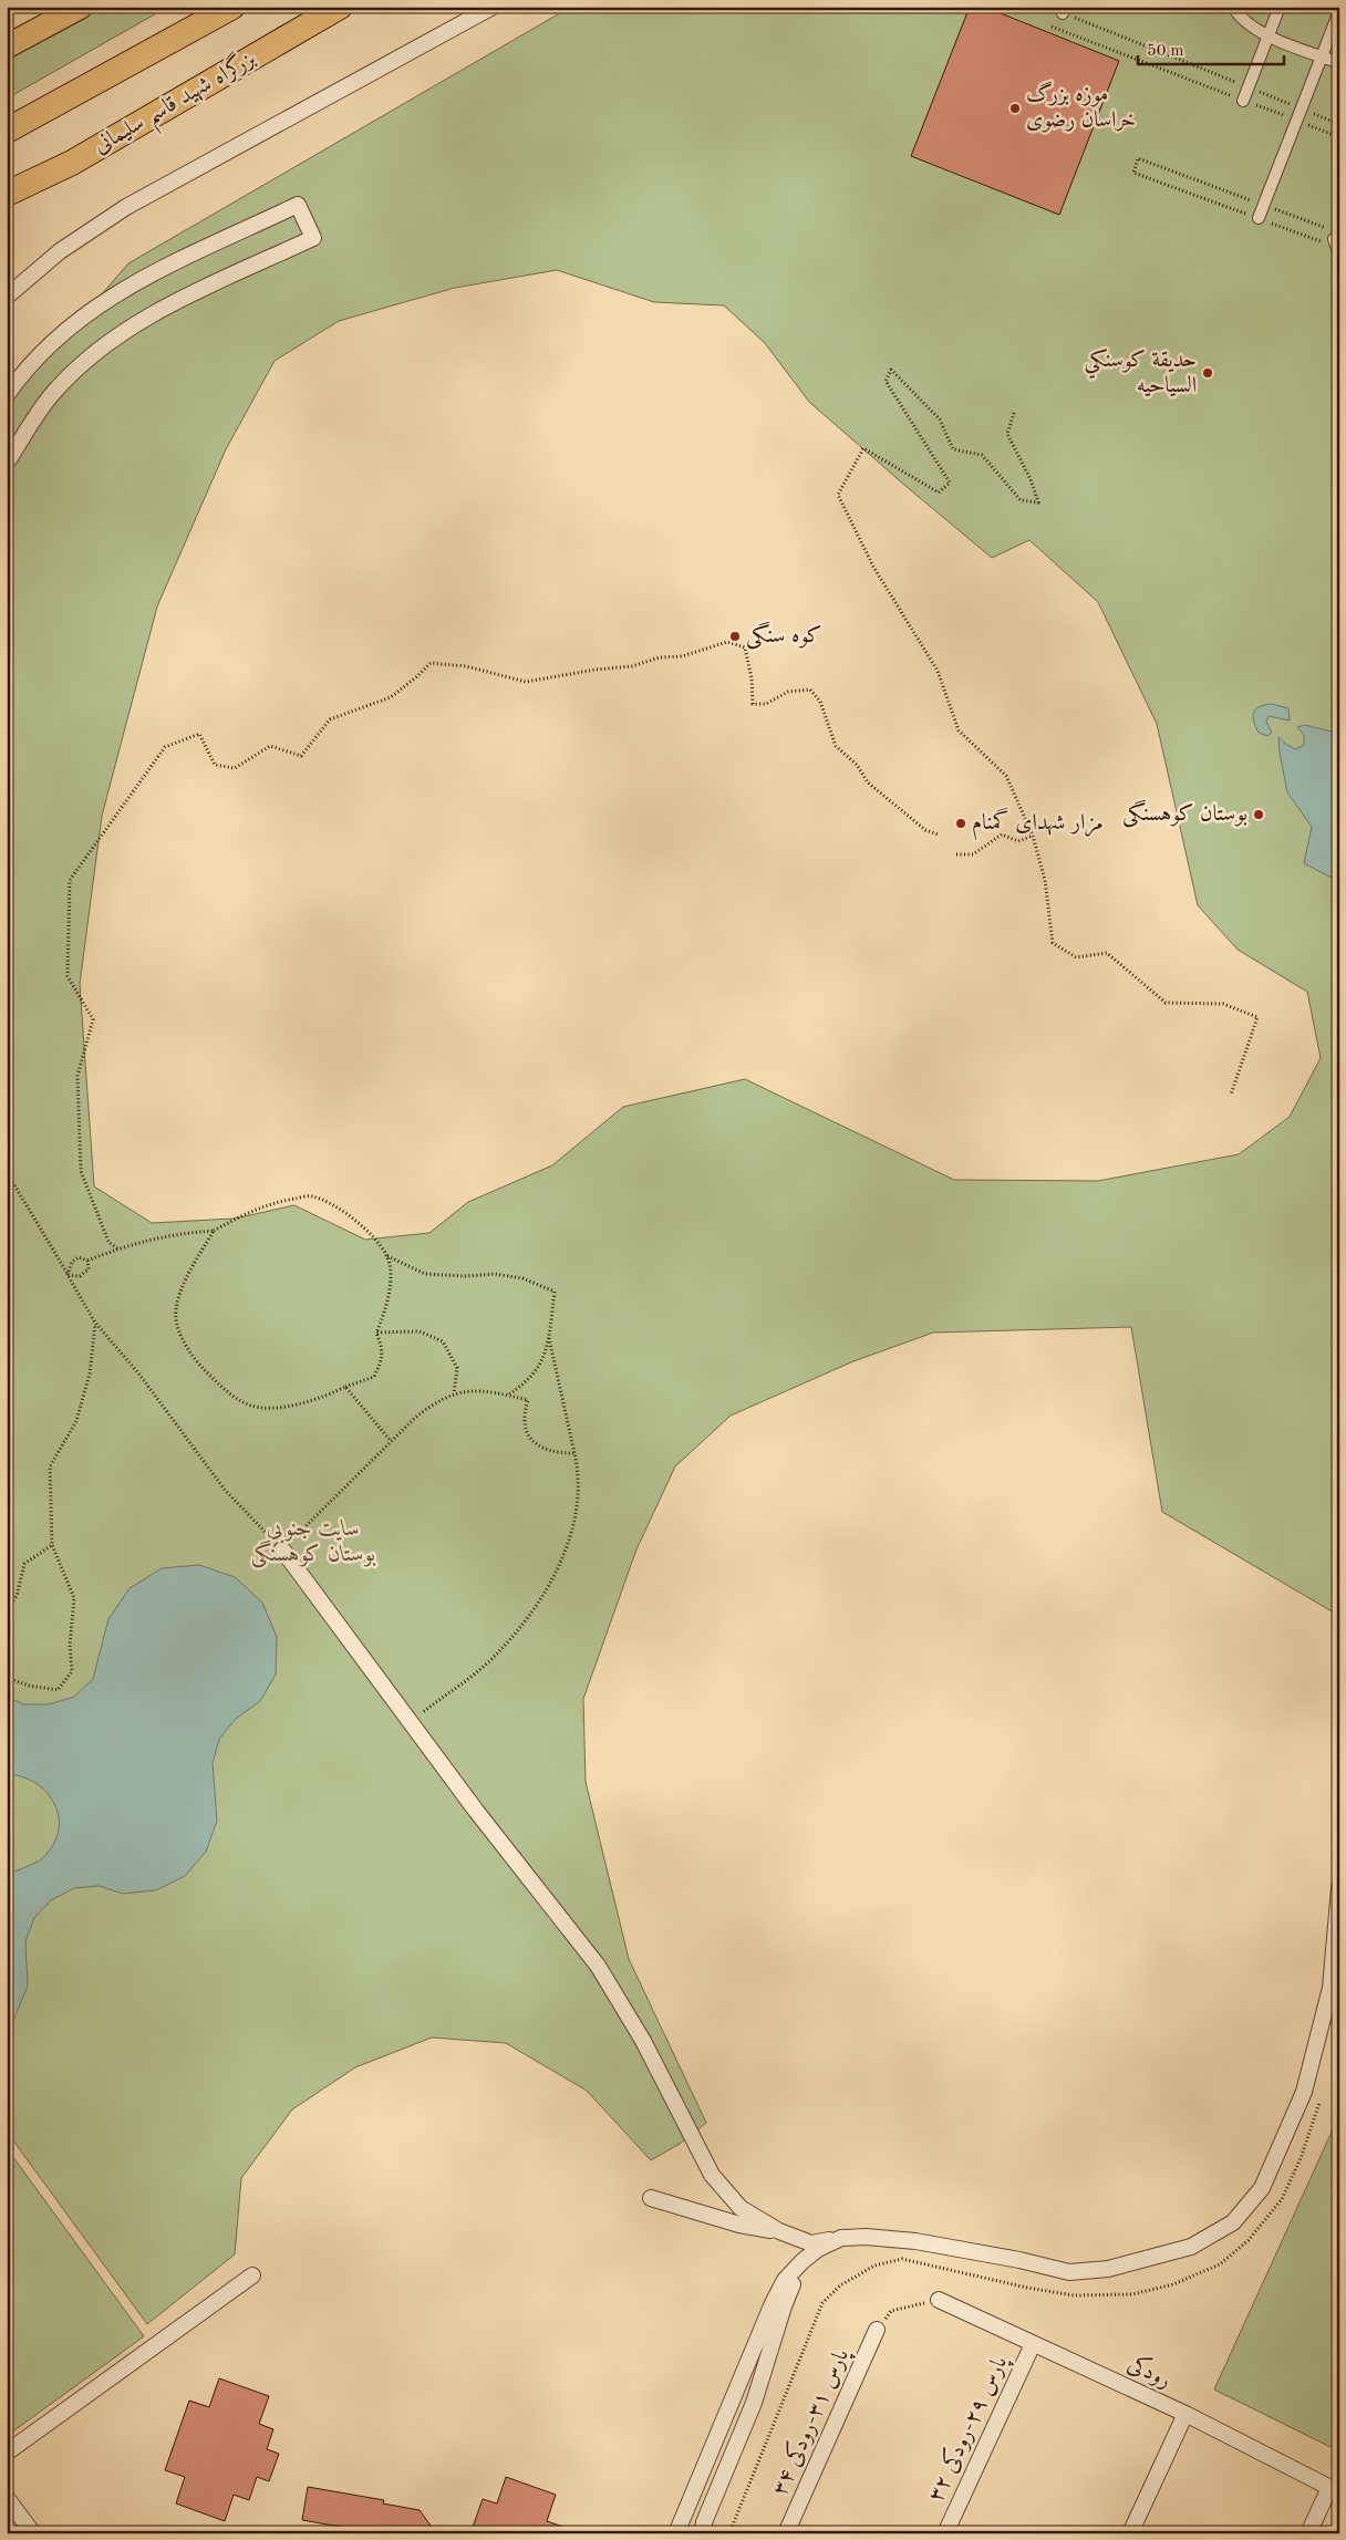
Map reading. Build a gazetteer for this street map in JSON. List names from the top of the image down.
{
  "streets": {
    "highway": ["بزرگراه شهید قاسم سلیمانی"],
    "street": ["رودکی", "پارس ۳۱-رودکی ۳۴", "پارس ۲۹-رودکی ۳۲"]
  },
  "crossings": [
    ["رودکی", "پارس ۲۹-رودکی ۳۲"]
  ],
  "parks": ["سایت جنوبی بوستان کوهسنگی"],
  "places": [
    "موزه بزرگ خراسان رضوی",
    "حديقة كوسنكي السياحيه",
    "کوه سنگی",
    "بوستان کوهسنگی",
    "مزار شهدای گمنام"
  ],
  "scale_bar": "50 m"
}
